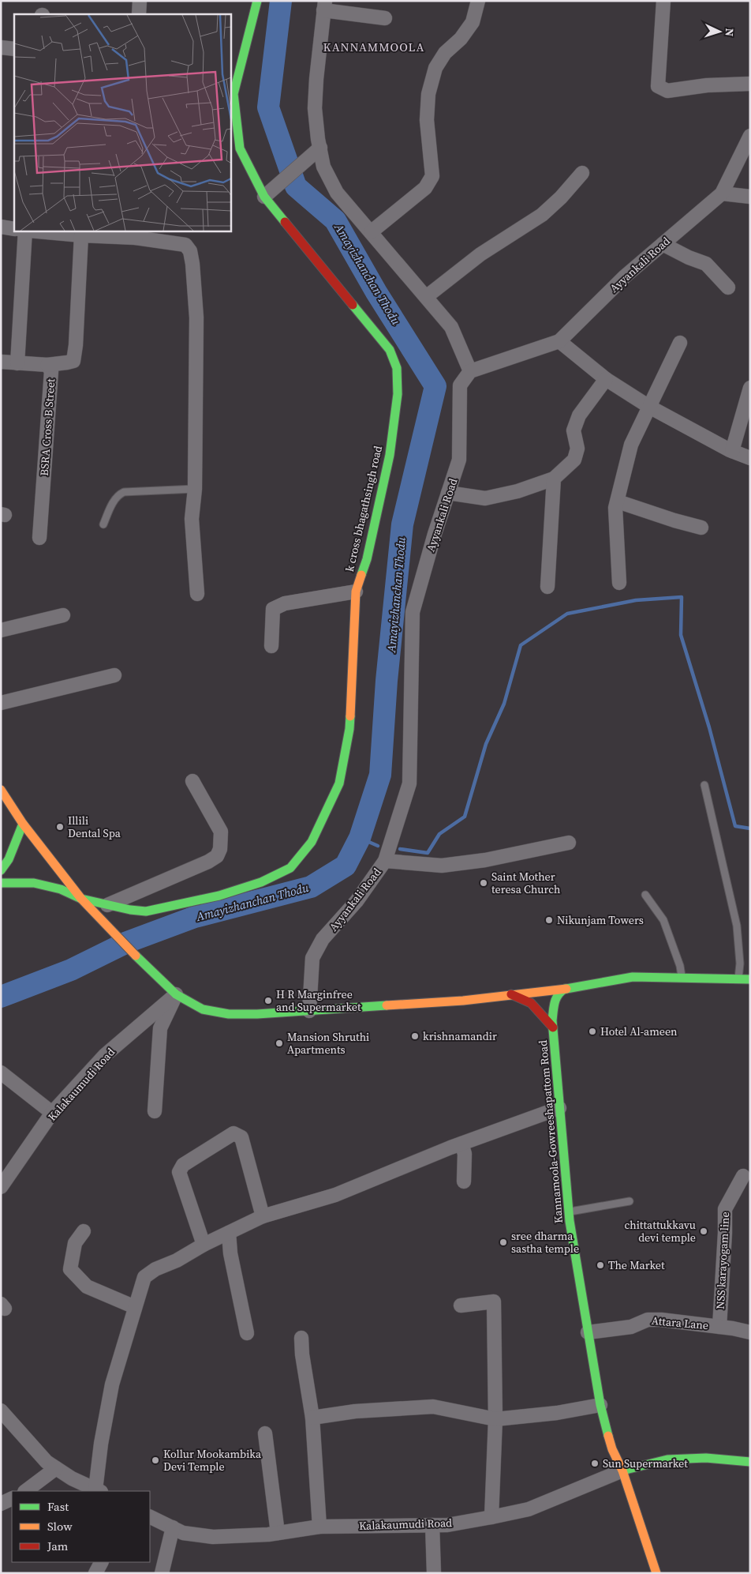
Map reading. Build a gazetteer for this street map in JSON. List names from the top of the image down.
{
  "streets": {
    "main road": ["k cross bhagathsingh road", "Kalakaumudi Road", "Kannamoola-Gowreeshapattom Road"],
    "street": [
      "Ayyankali Road",
      "BSRA Cross B Street",
      "NSS karayogam line",
      "Attara Lane"
    ]
  },
  "crossings": [
    ["Kalakaumudi Road", "Kannamoola-Gowreeshapattom Road"],
    ["Kannamoola-Gowreeshapattom Road", "Attara Lane"],
    ["NSS karayogam line", "Attara Lane"]
  ],
  "districts": ["KANNAMMOOLA"],
  "water": ["Amayizhanchan Thodu"],
  "places": [
    "Illili Dental Spa",
    "Saint Mother teresa Church",
    "Nikunjam Towers",
    "H R Marginfree and Supermarket",
    "Hotel Al-ameen",
    "krishnamandir",
    "Mansion Shruthi Apartments",
    "chittattukkavu devi temple",
    "sree dharma sastha temple",
    "The Market",
    "Kollur Mookambika Devi Temple",
    "Sun Supermarket"
  ],
  "legend": ["Fast", "Slow", "Jam"],
  "north": "right"
}
